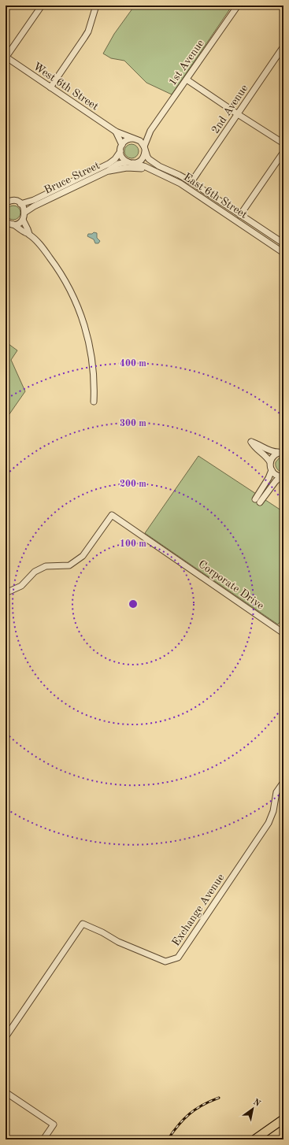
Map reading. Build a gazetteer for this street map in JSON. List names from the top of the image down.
{
  "streets": {
    "street": [
      "1st Avenue",
      "West 6th Street",
      "2nd Avenue",
      "Bruce Street",
      "East 6th Street",
      "Corporate Drive",
      "Exchange Avenue"
    ]
  },
  "crossings": [
    ["1st Avenue", "West 6th Street"],
    ["1st Avenue", "Bruce Street"],
    ["1st Avenue", "East 6th Street"],
    ["West 6th Street", "Bruce Street"],
    ["West 6th Street", "East 6th Street"],
    ["2nd Avenue", "East 6th Street"],
    ["Bruce Street", "East 6th Street"]
  ],
  "north": "top right",
  "rings": [
    "400 m",
    "300 m",
    "200 m",
    "100 m"
  ]
}
